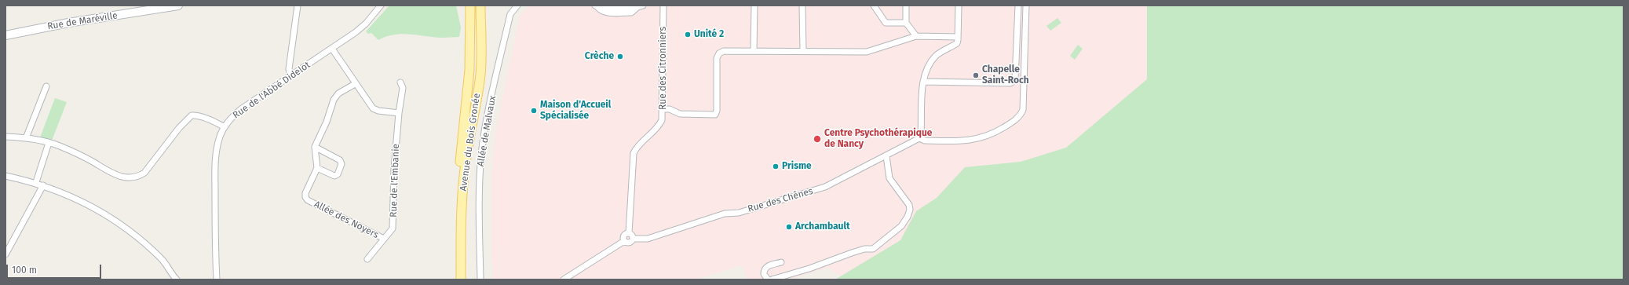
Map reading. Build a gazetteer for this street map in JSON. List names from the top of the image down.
{
  "streets": {
    "main road": ["Rue de Maréville", "Avenue du Bois Gronée"],
    "street": [
      "Rue des Citronniers",
      "Rue de l'Abbé Didelot",
      "Allée de Malvaux",
      "Rue de l'Embanie",
      "Rue des Chênes",
      "Allée des Noyers"
    ]
  },
  "crossings": [
    ["Rue des Citronniers", "Rue des Chênes"],
    ["Rue de l'Embanie", "Allée des Noyers"]
  ],
  "places": [
    "Unité 2",
    "Crèche",
    "Chapelle Saint-Roch",
    "Maison d'Accueil Spécialisée",
    "Centre Psychothérapique de Nancy",
    "Prisme",
    "Archambault"
  ],
  "scale_bar": "100 m"
}
